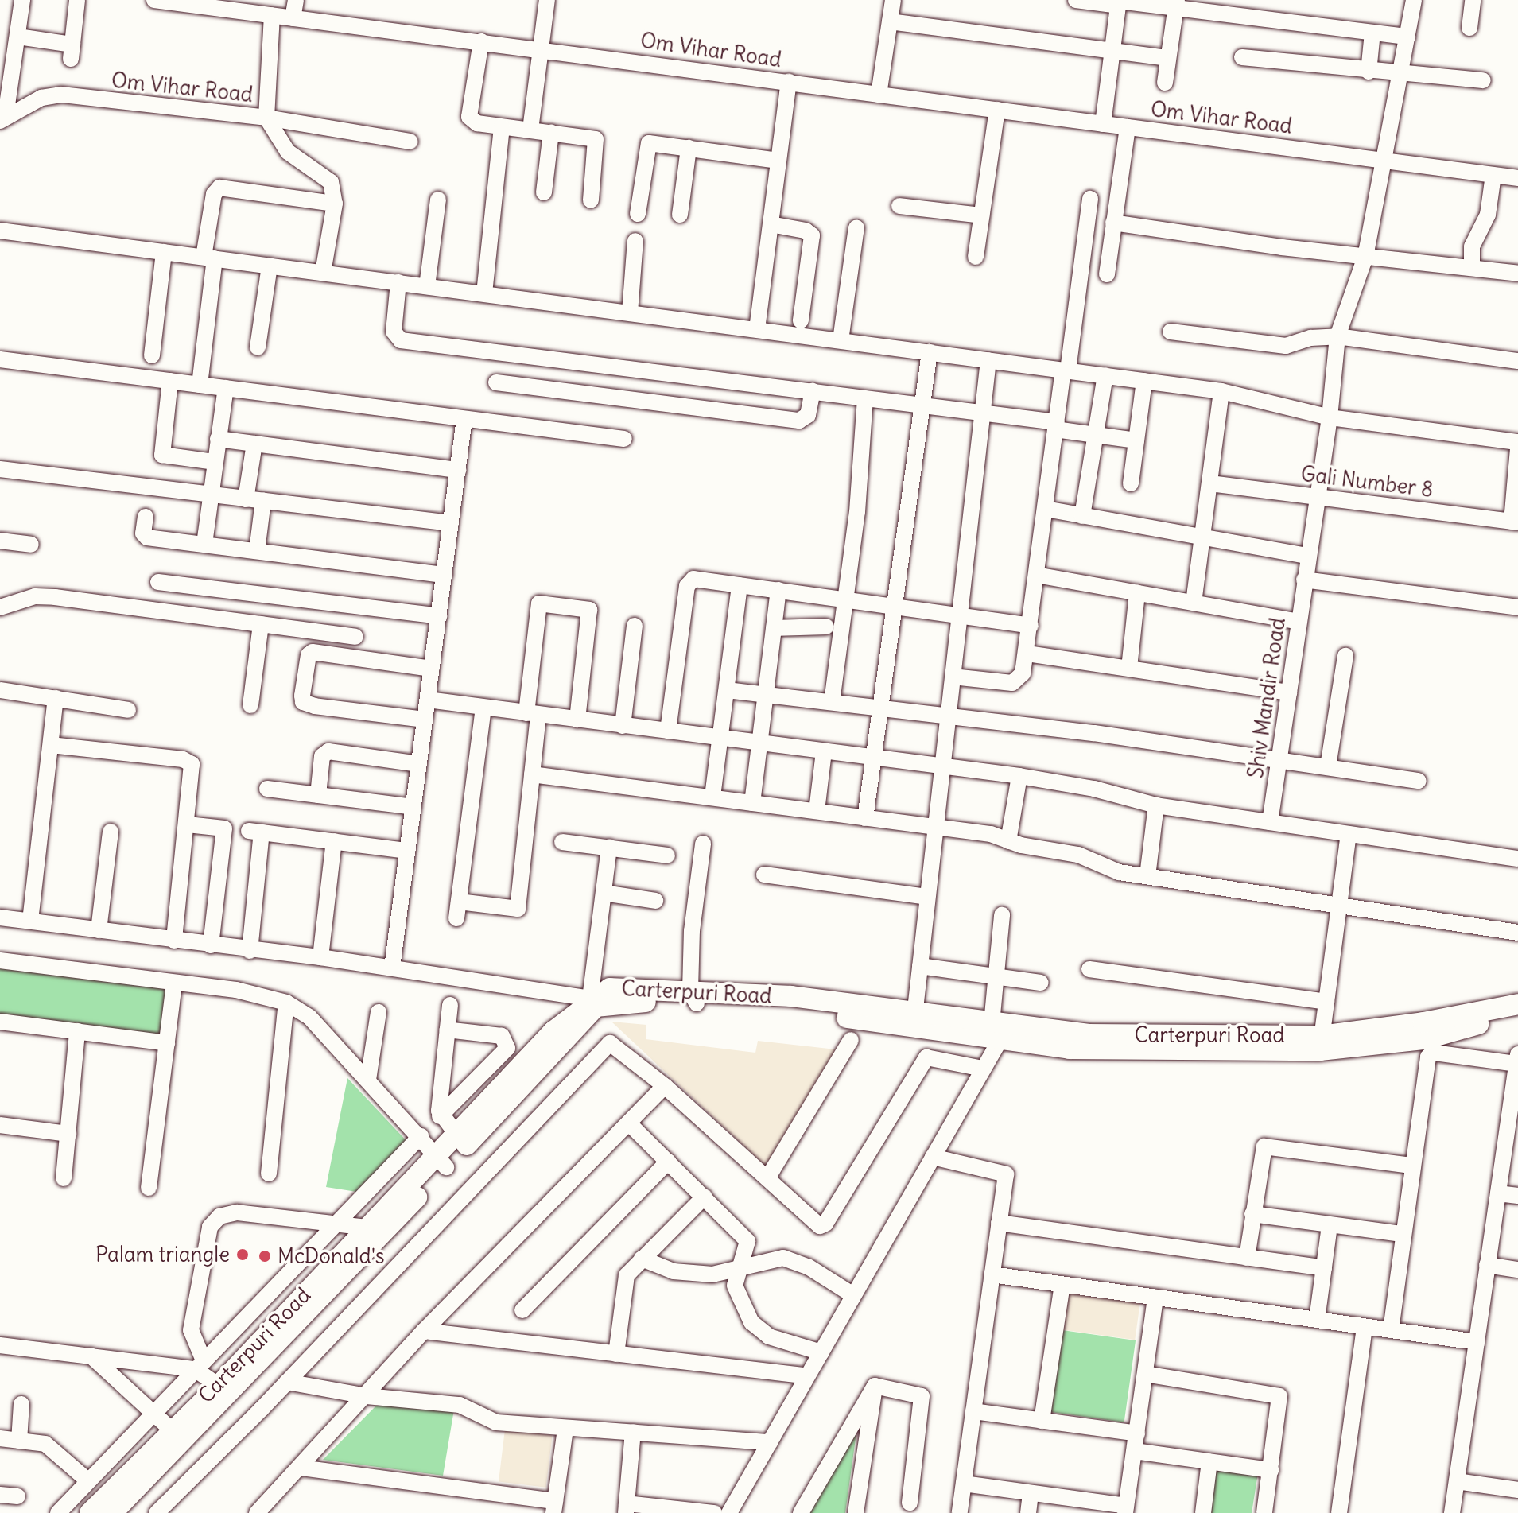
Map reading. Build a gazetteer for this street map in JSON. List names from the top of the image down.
{
  "streets": {
    "main road": ["Carterpuri Road"],
    "street": ["Om Vihar Road", "Gali Number 8", "Shiv Mandir Road"]
  },
  "crossings": [
    ["Om Vihar Road", "Shiv Mandir Road"],
    ["Gali Number 8", "Shiv Mandir Road"]
  ],
  "places": ["Palam triangle", "McDonald's"]
}
